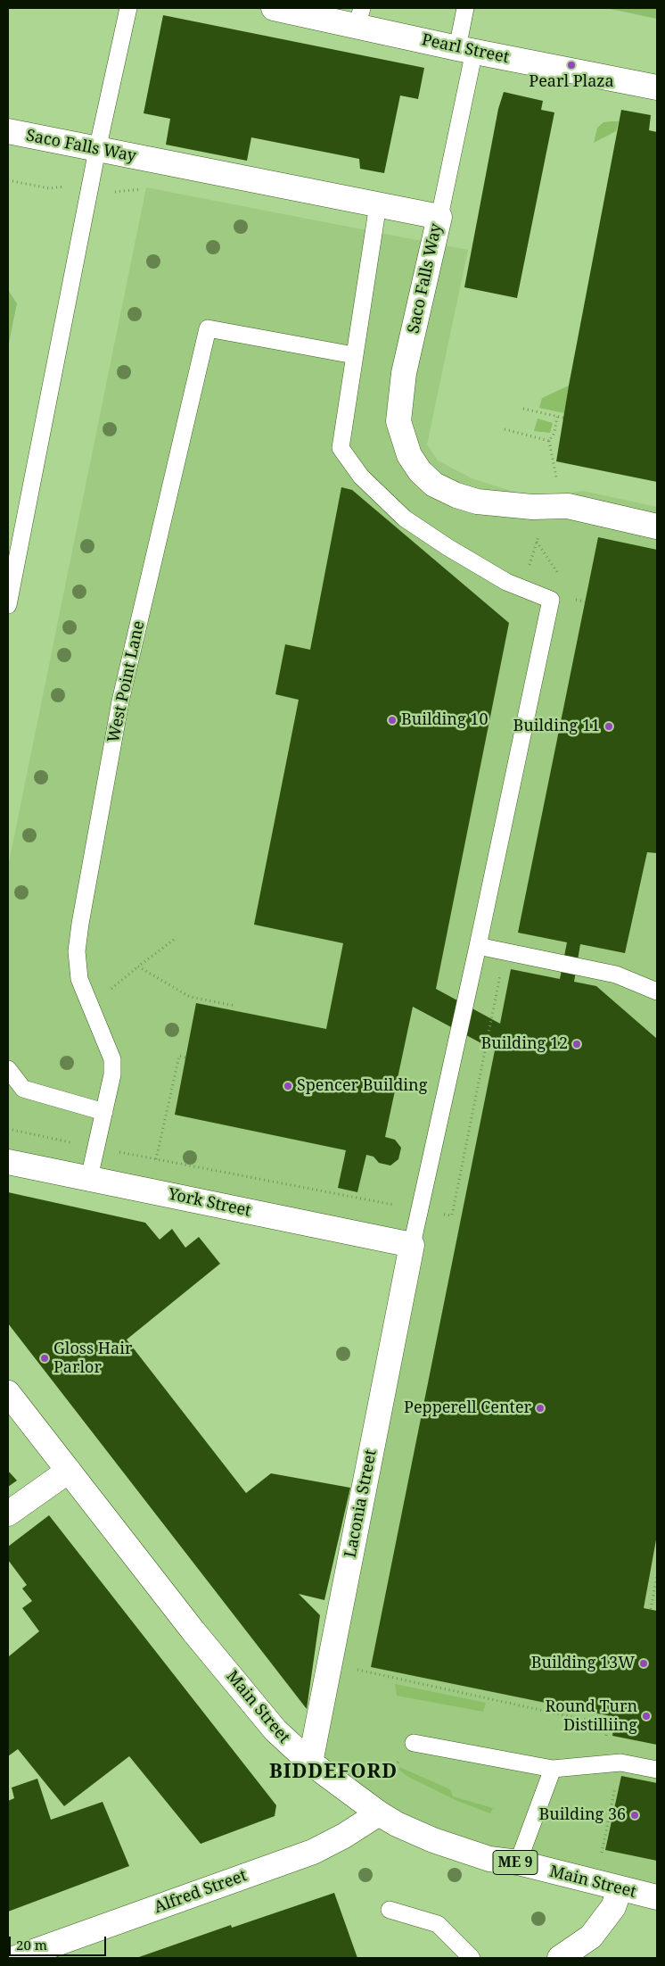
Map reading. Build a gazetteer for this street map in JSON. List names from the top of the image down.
{
  "streets": {
    "street": [
      "Pearl Street",
      "Saco Falls Way",
      "York Street",
      "Laconia Street",
      "Main Street",
      "ME 9",
      "Alfred Street"
    ],
    "lane": ["West Point Lane"]
  },
  "crossings": [
    ["West Point Lane", "York Street"],
    ["York Street", "Laconia Street"],
    ["Laconia Street", "Main Street"],
    ["Main Street", "Alfred Street"]
  ],
  "districts": ["BIDDEFORD"],
  "places": [
    "Pearl Plaza",
    "Building 10",
    "Building 11",
    "Building 12",
    "Spencer Building",
    "Gloss Hair Parlor",
    "Pepperell Center",
    "Building 13W",
    "Round Turn Distilliing",
    "Building 36"
  ],
  "scale_bar": "20 m"
}
